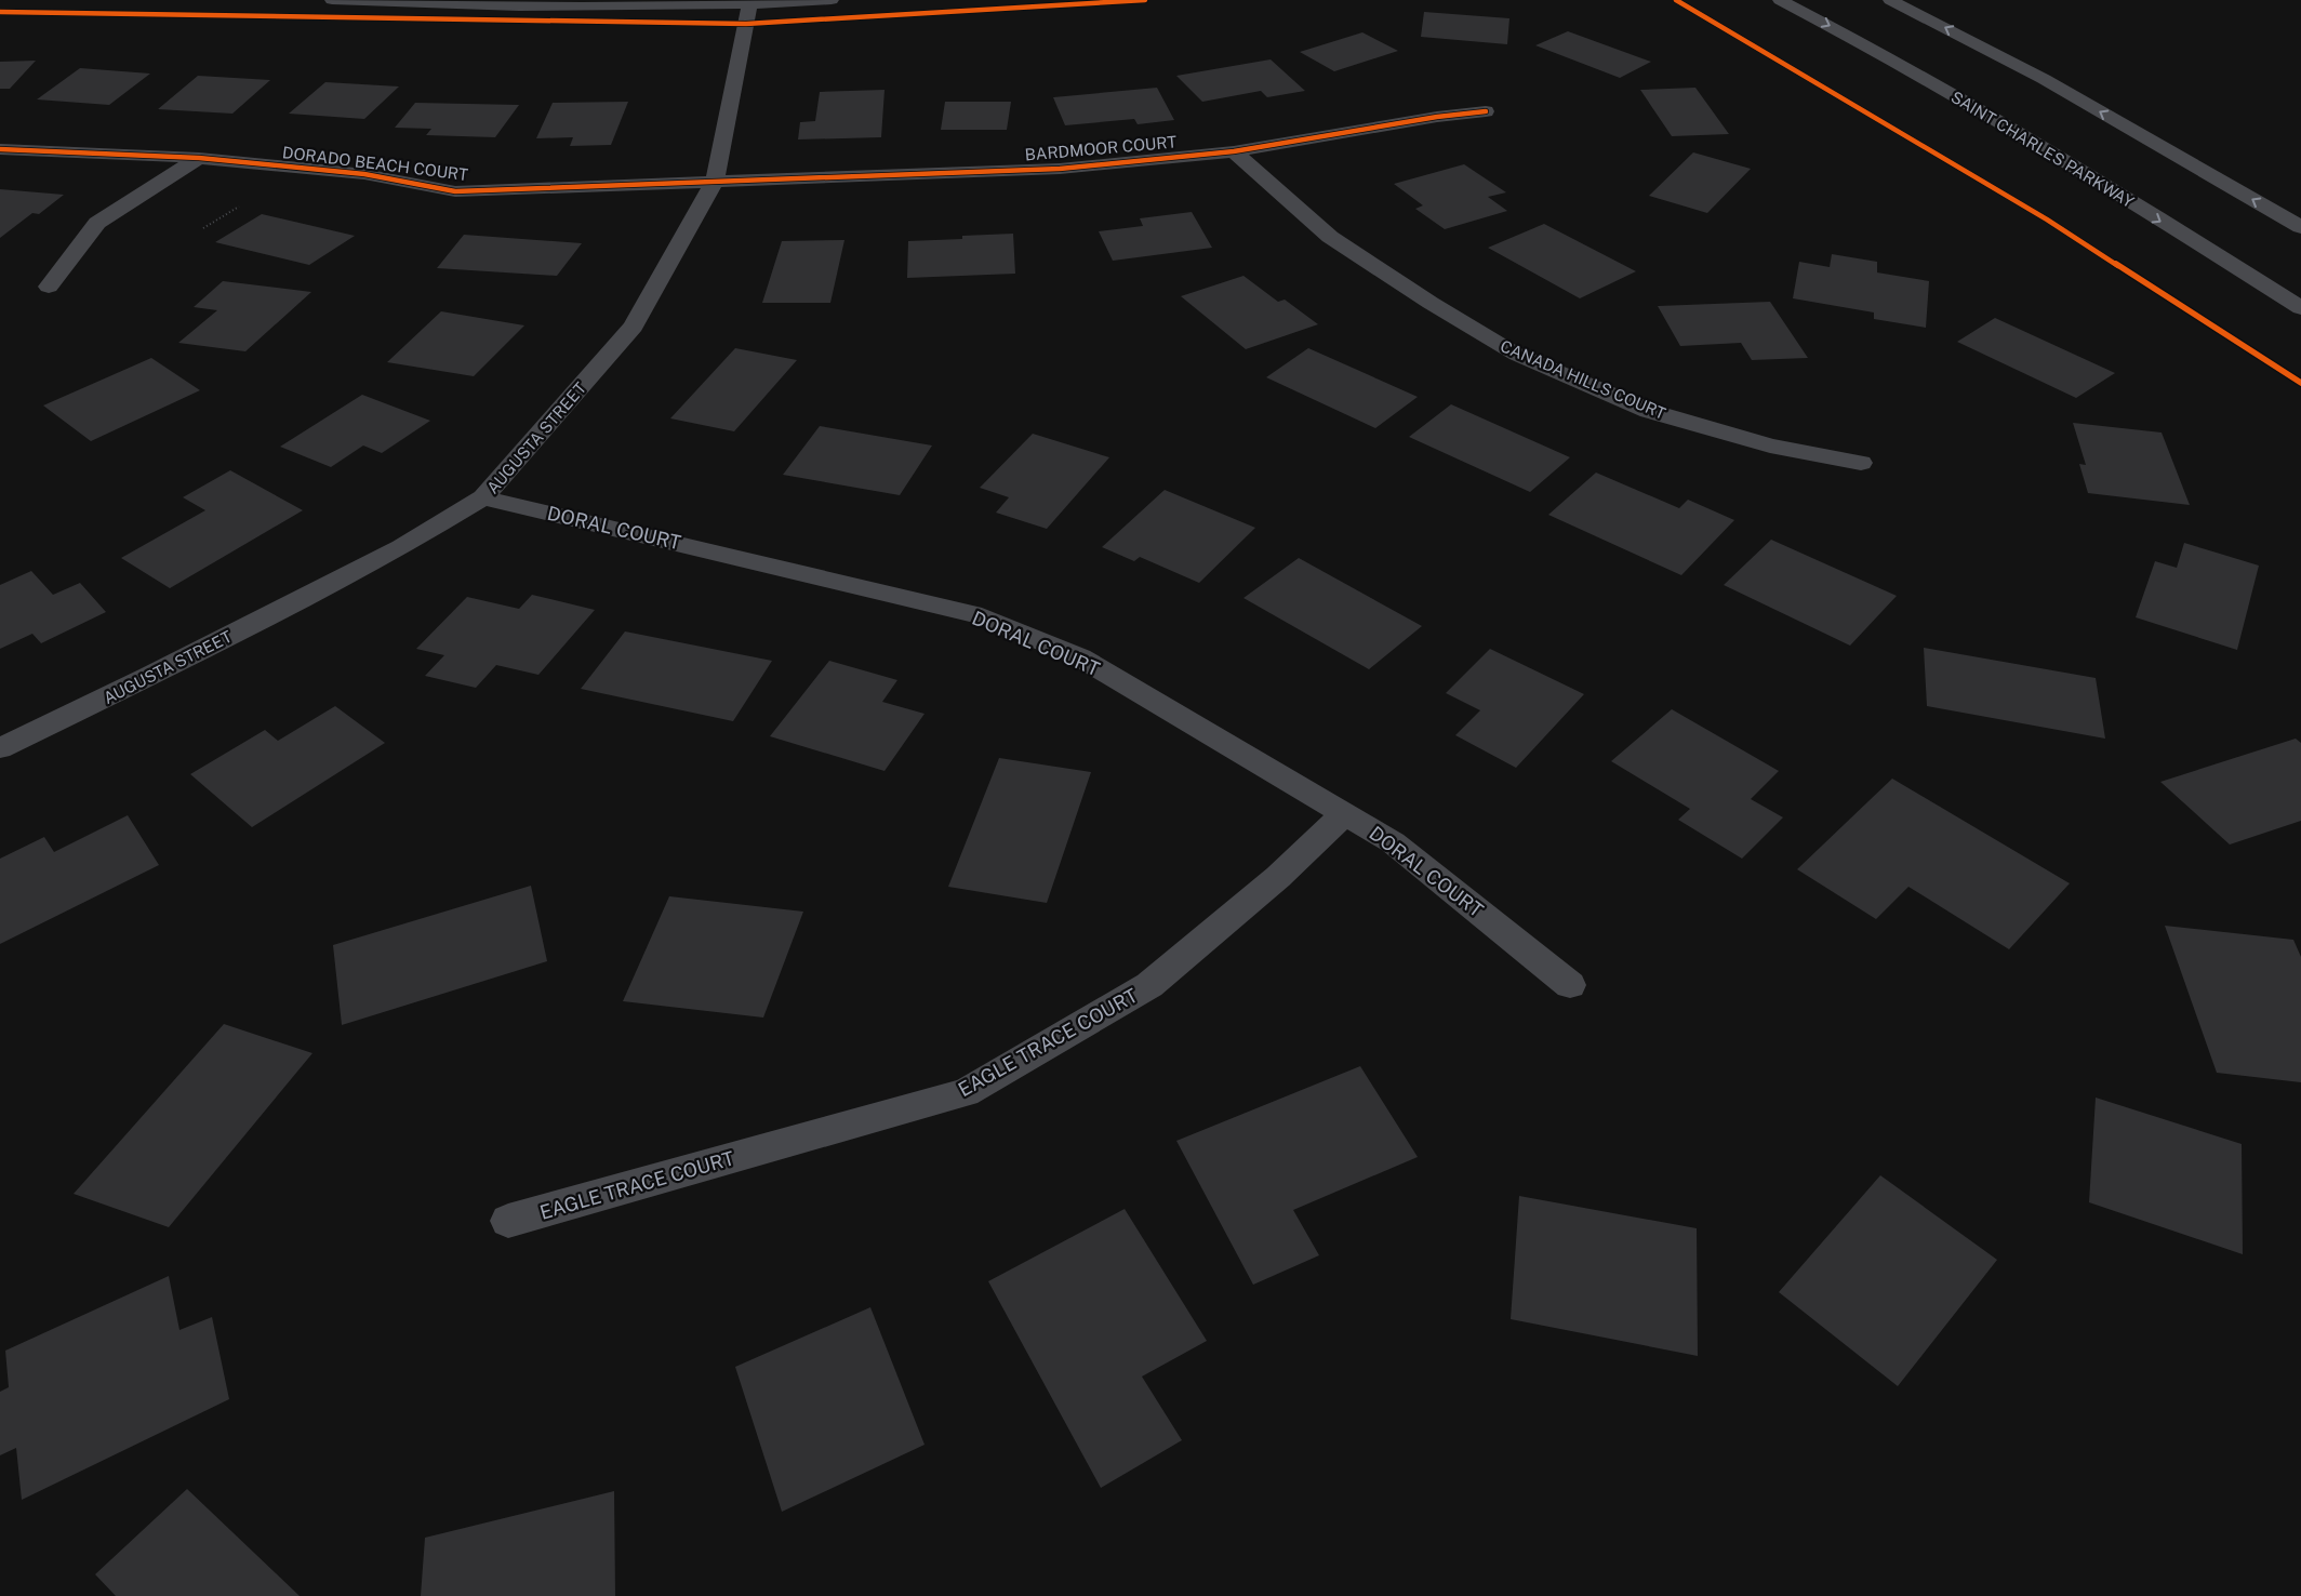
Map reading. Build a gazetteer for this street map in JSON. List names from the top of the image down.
{
  "streets": {
    "main road": ["SAINT CHARLES PARKWAY"],
    "street": [
      "BARDMOOR COURT",
      "DORADO BEACH COURT",
      "CANADA HILLS COURT",
      "AUGUSTA STREET",
      "DORAL COURT",
      "EAGLE TRACE COURT"
    ]
  },
  "crossings": [
    ["BARDMOOR COURT", "DORADO BEACH COURT"],
    ["BARDMOOR COURT", "CANADA HILLS COURT"],
    ["BARDMOOR COURT", "AUGUSTA STREET"],
    ["DORADO BEACH COURT", "AUGUSTA STREET"],
    ["AUGUSTA STREET", "DORAL COURT"],
    ["DORAL COURT", "EAGLE TRACE COURT"]
  ]
}
